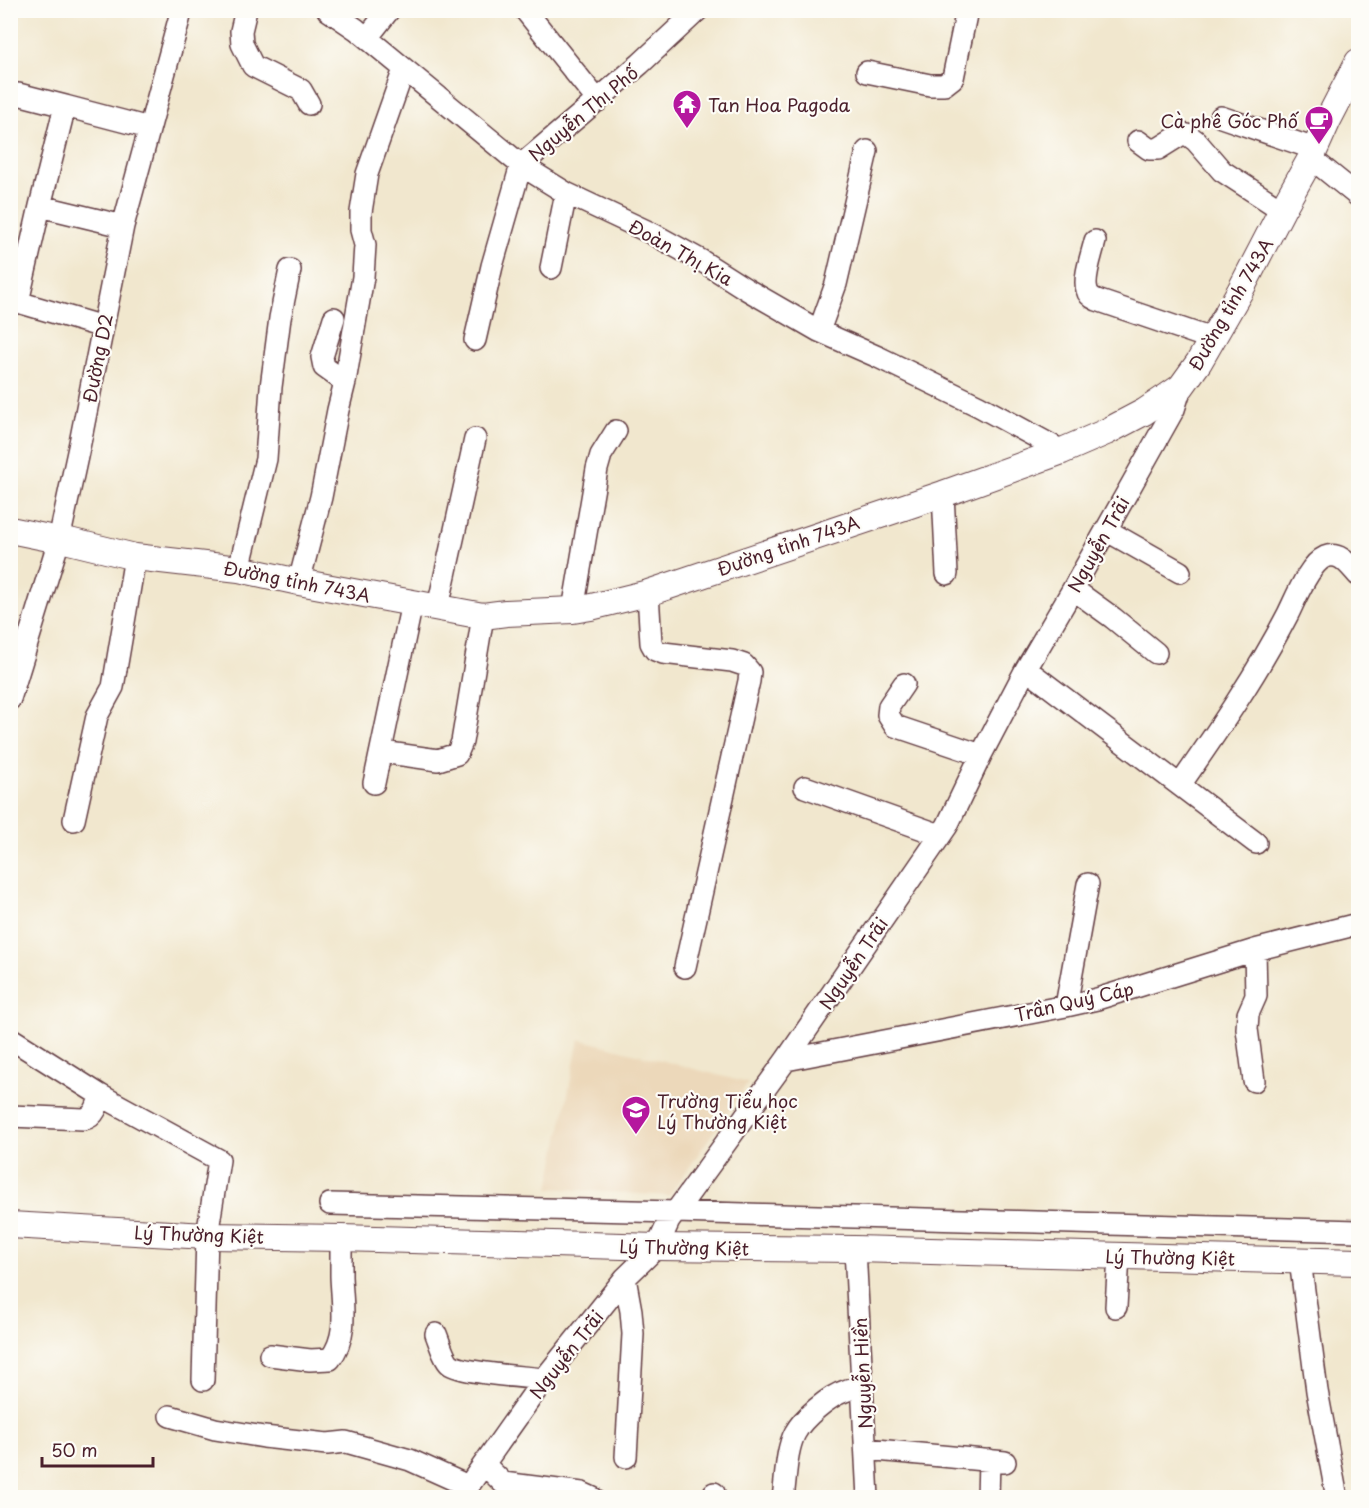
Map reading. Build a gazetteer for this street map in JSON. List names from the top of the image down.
{
  "streets": {
    "main road": ["Đường tỉnh 743A", "Lý Thường Kiệt"],
    "street": [
      "Nguyễn Thị Phố",
      "Đoàn Thị Kia",
      "Đường D2",
      "Nguyễn Trãi",
      "Trần Quý Cáp",
      "Nguyễn Hiền"
    ]
  },
  "crossings": [
    ["Nguyễn Thị Phố", "Đoàn Thị Kia"],
    ["Đoàn Thị Kia", "Đường tỉnh 743A"],
    ["Đường tỉnh 743A", "Đường D2"],
    ["Đường tỉnh 743A", "Nguyễn Trãi"],
    ["Nguyễn Trãi", "Trần Quý Cáp"],
    ["Nguyễn Trãi", "Lý Thường Kiệt"],
    ["Lý Thường Kiệt", "Nguyễn Hiền"]
  ],
  "places": {
    "temple": ["Tan Hoa Pagoda"],
    "cafe": ["Cà phê Góc Phố"],
    "school or university": ["Trường Tiểu học Lý Thường Kiệt"]
  },
  "scale_bar": "50 m"
}
